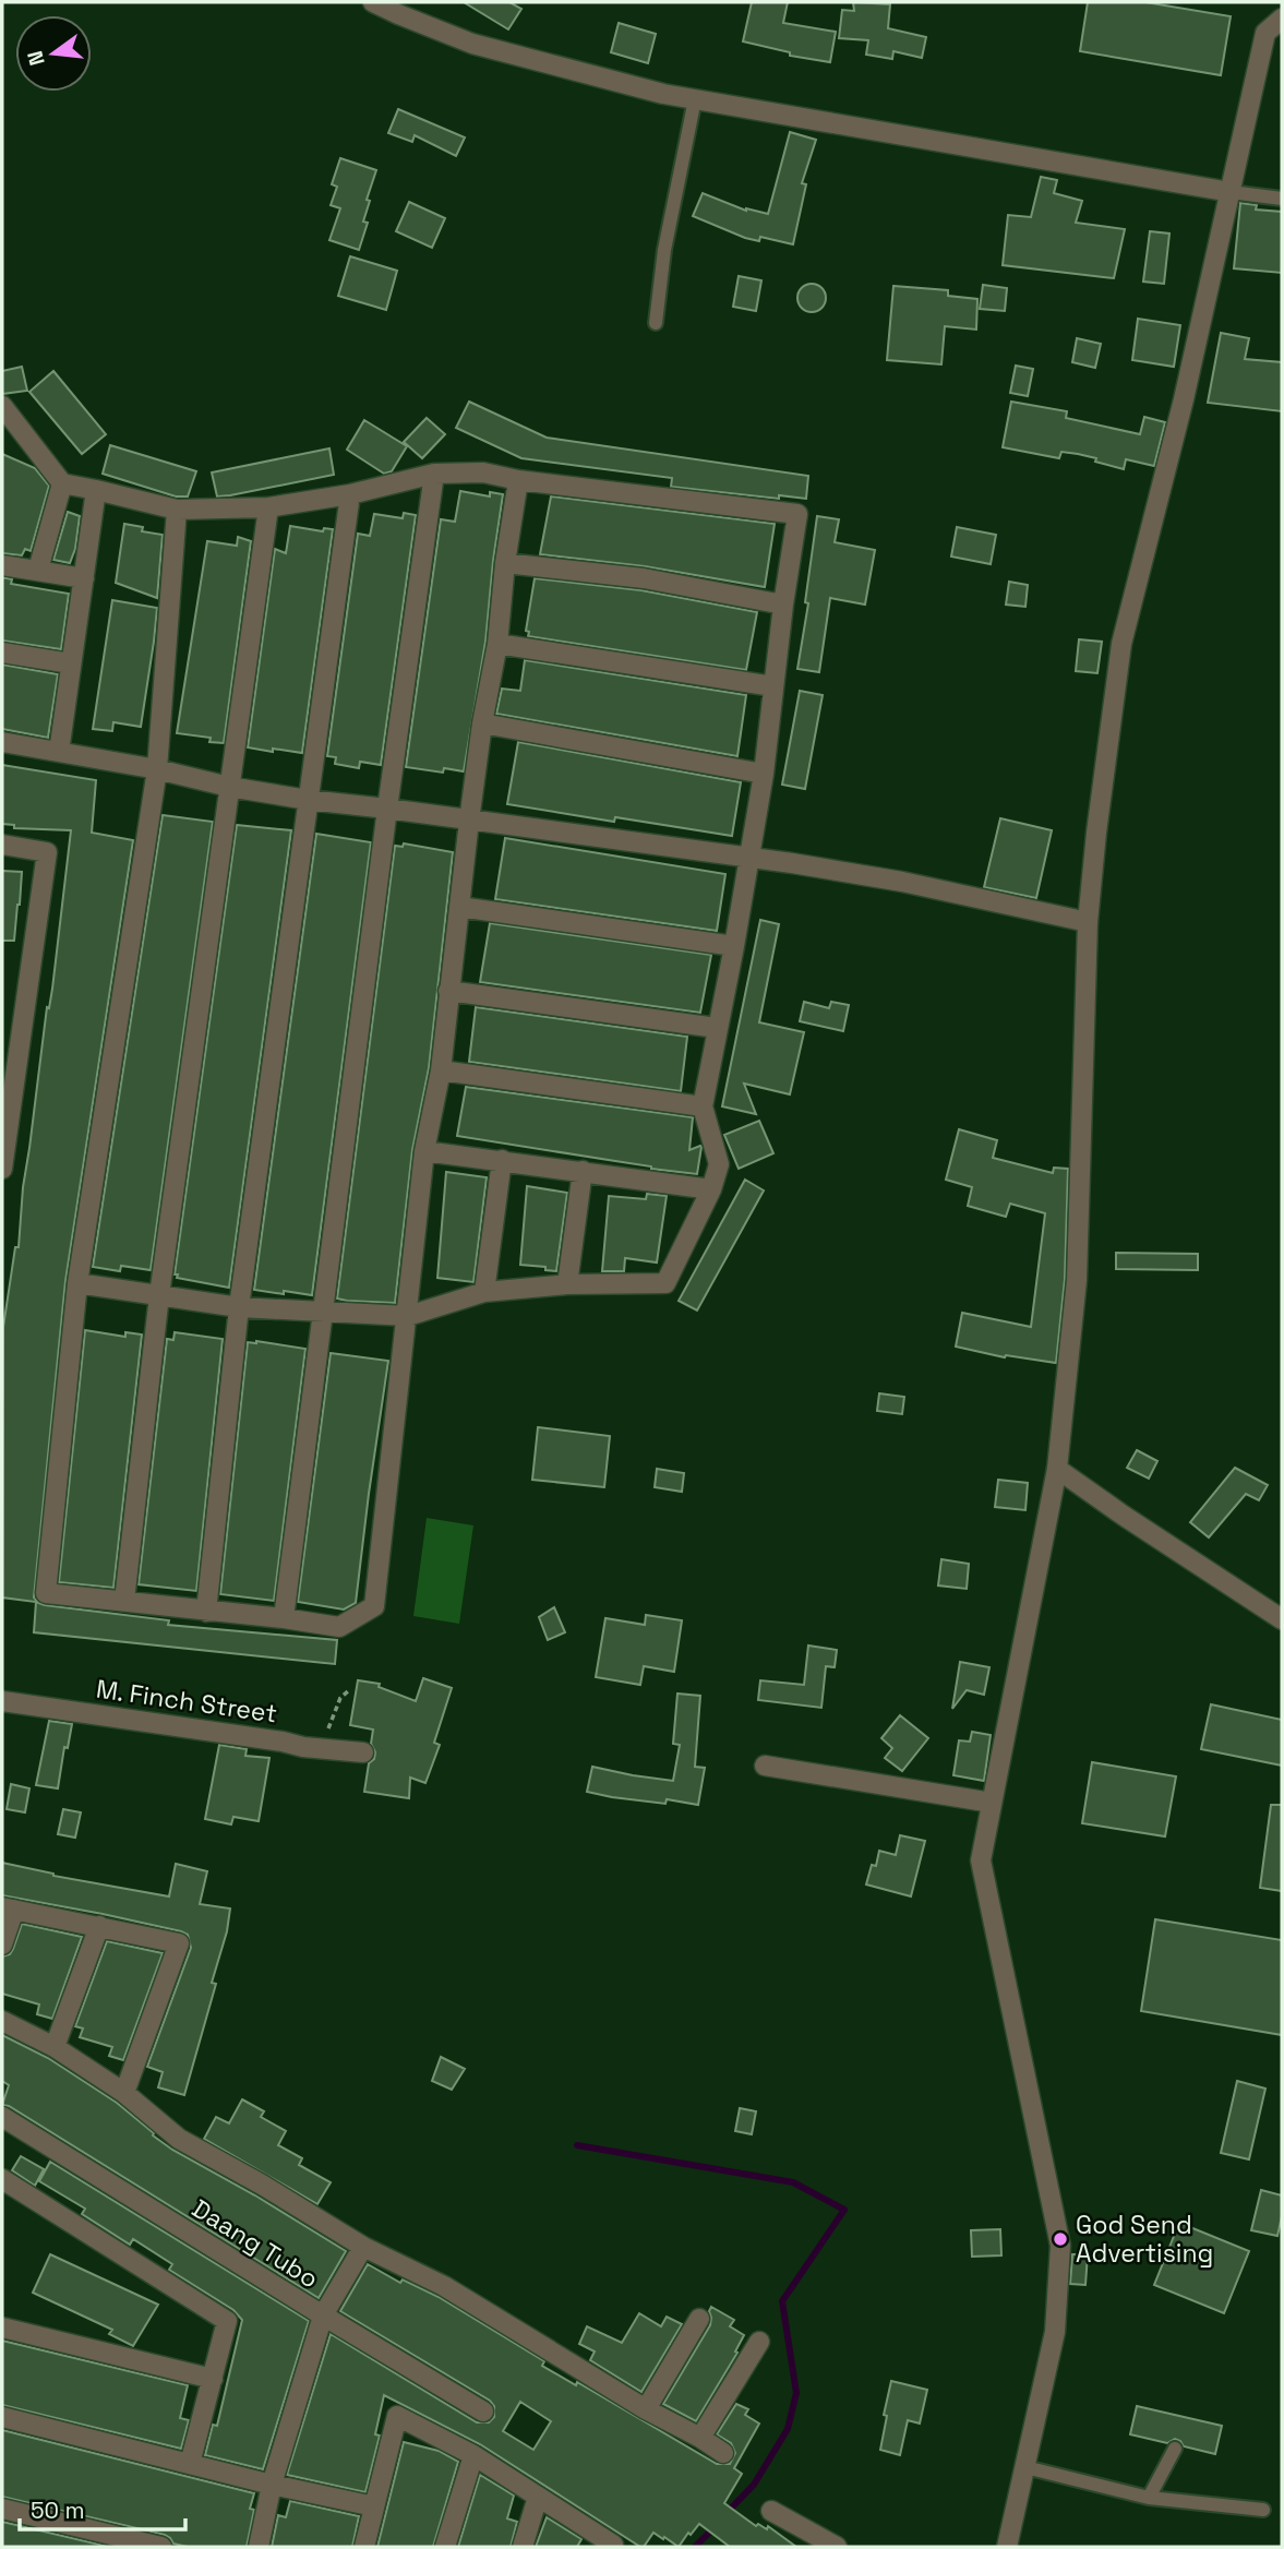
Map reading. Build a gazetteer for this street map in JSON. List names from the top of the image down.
{
  "streets": {
    "street": ["M. Finch Street", "Daang Tubo"]
  },
  "places": ["God Send Advertising"],
  "scale_bar": "50 m",
  "north": "left"
}
